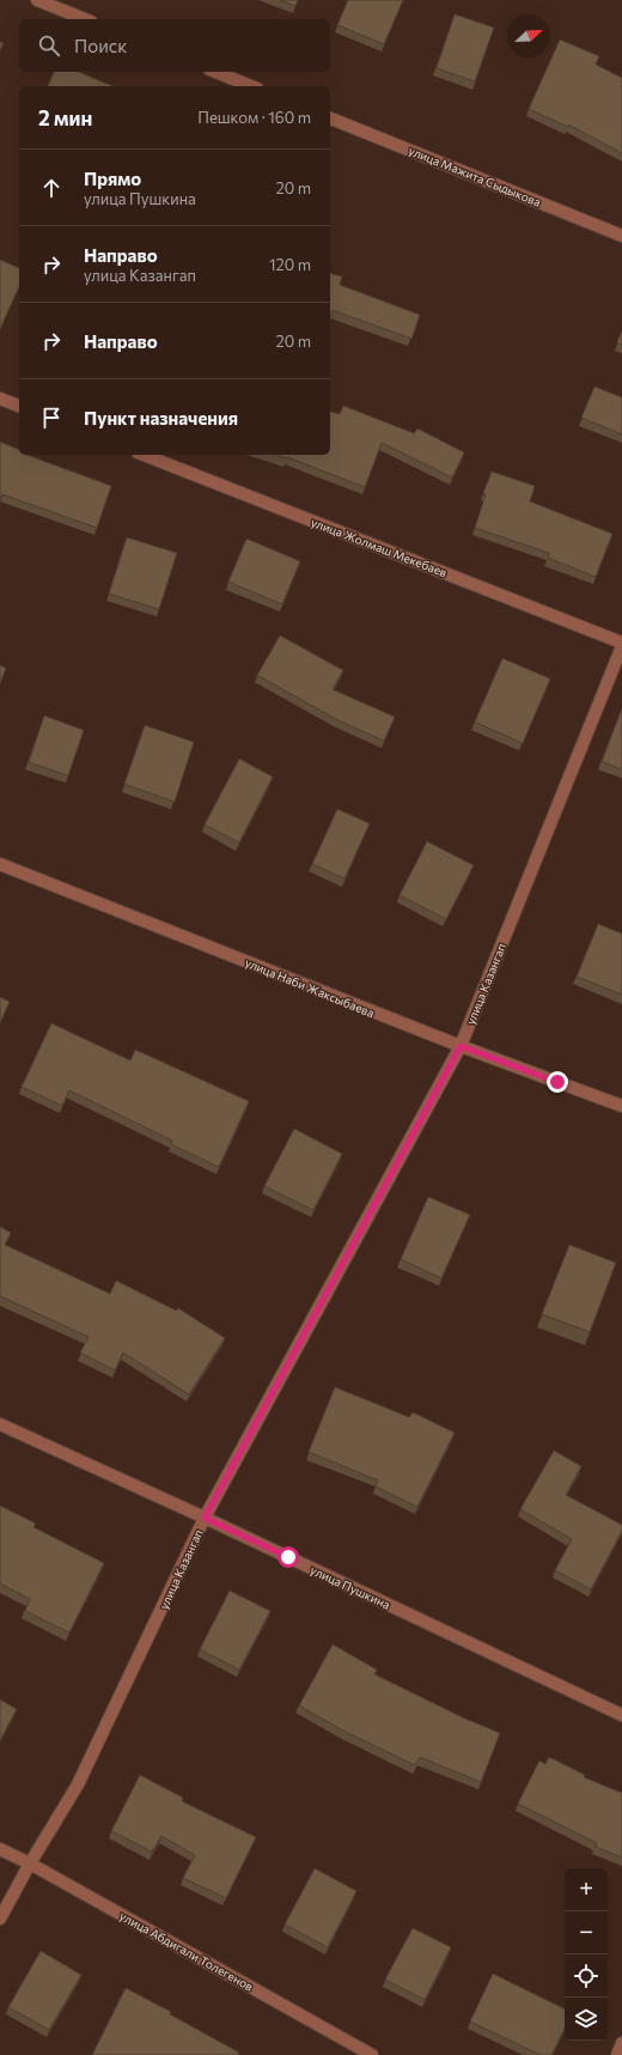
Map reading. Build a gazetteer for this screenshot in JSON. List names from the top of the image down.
{
  "streets": {
    "street": [
      "улица Мажита Сыдыкова",
      "улица Жолмаш Мекебаев",
      "улица Казангап",
      "улица Наби Жаксыбаева",
      "улица Пушкина",
      "улица Абдигали Толегенов"
    ]
  },
  "crossings": [
    ["улица Казангап", "улица Наби Жаксыбаева"],
    ["улица Казангап", "улица Пушкина"],
    ["улица Казангап", "улица Абдигали Толегенов"]
  ],
  "north": "top right",
  "page": {
    "search": "Поиск",
    "heading": ["2 мин", "Пешком · 160 m"],
    "list": [
      ["Прямо", "улица Пушкина", "20 m"],
      ["Направо", "улица Казангап", "120 m"],
      ["Направо", "20 m"],
      "Пункт назначения"
    ],
    "map_buttons": ["+", "−"]
  }
}
